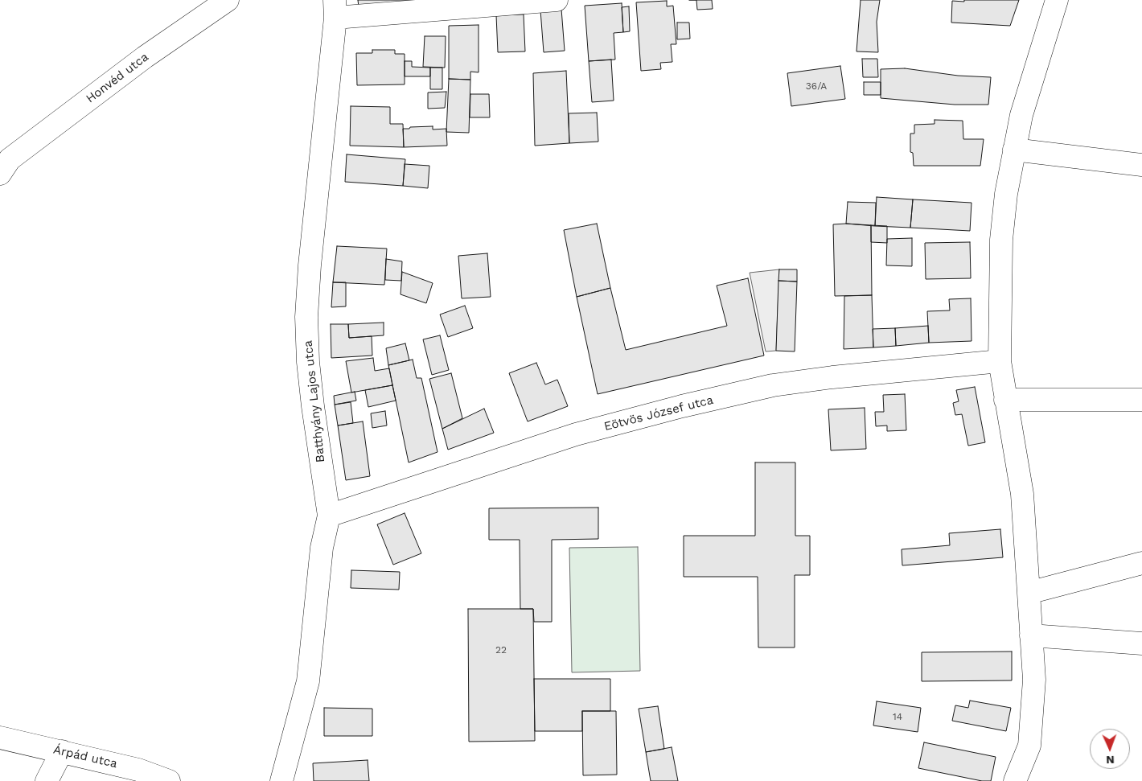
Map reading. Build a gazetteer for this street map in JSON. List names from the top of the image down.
{
  "streets": {
    "street": [
      "Honvéd utca",
      "Batthyány Lajos utca",
      "Eötvös József utca",
      "Árpád utca"
    ]
  },
  "crossings": [
    ["Batthyány Lajos utca", "Eötvös József utca"]
  ],
  "house_numbers": ["36/A", "22", "14"],
  "north": "bottom"
}
